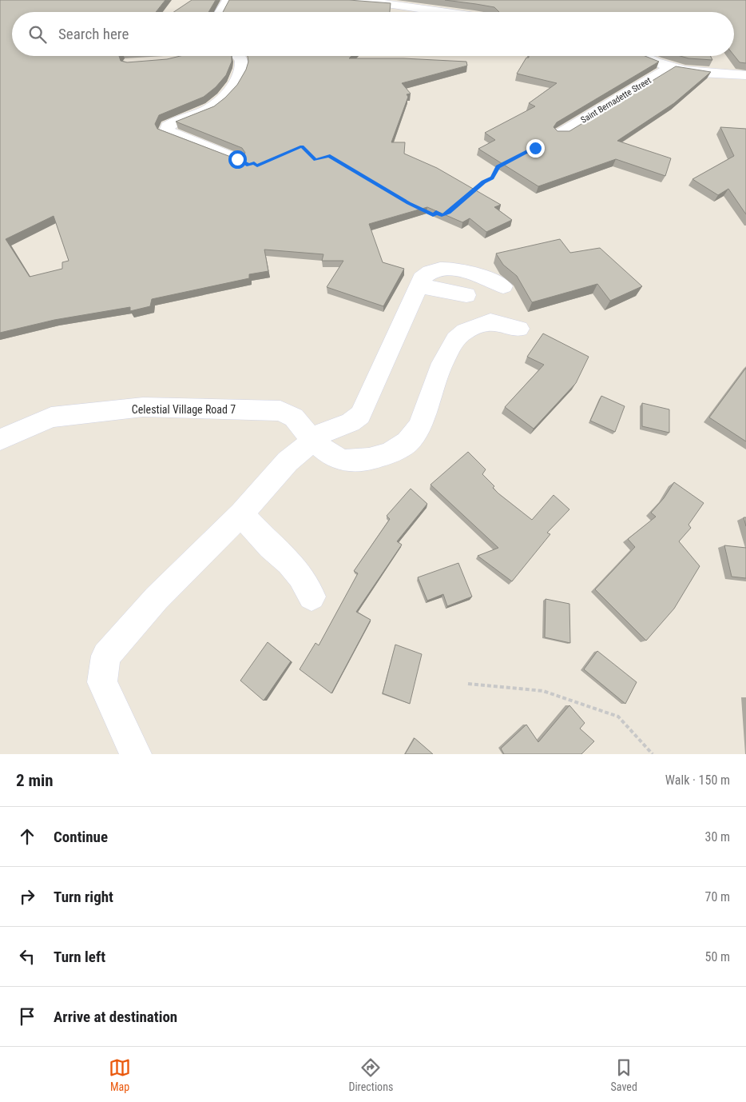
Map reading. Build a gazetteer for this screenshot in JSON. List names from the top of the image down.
{
  "streets": {
    "street": ["Saint Bernadette Street", "Celestial Village Road 7"]
  },
  "page": {
    "search": "Search here",
    "heading": ["2 min", "Walk · 150 m"],
    "list": [
      ["Continue", "30 m"],
      ["Turn right", "70 m"],
      ["Turn left", "50 m"],
      "Arrive at destination"
    ],
    "nav": ["Map", "Directions", "Saved"]
  }
}
